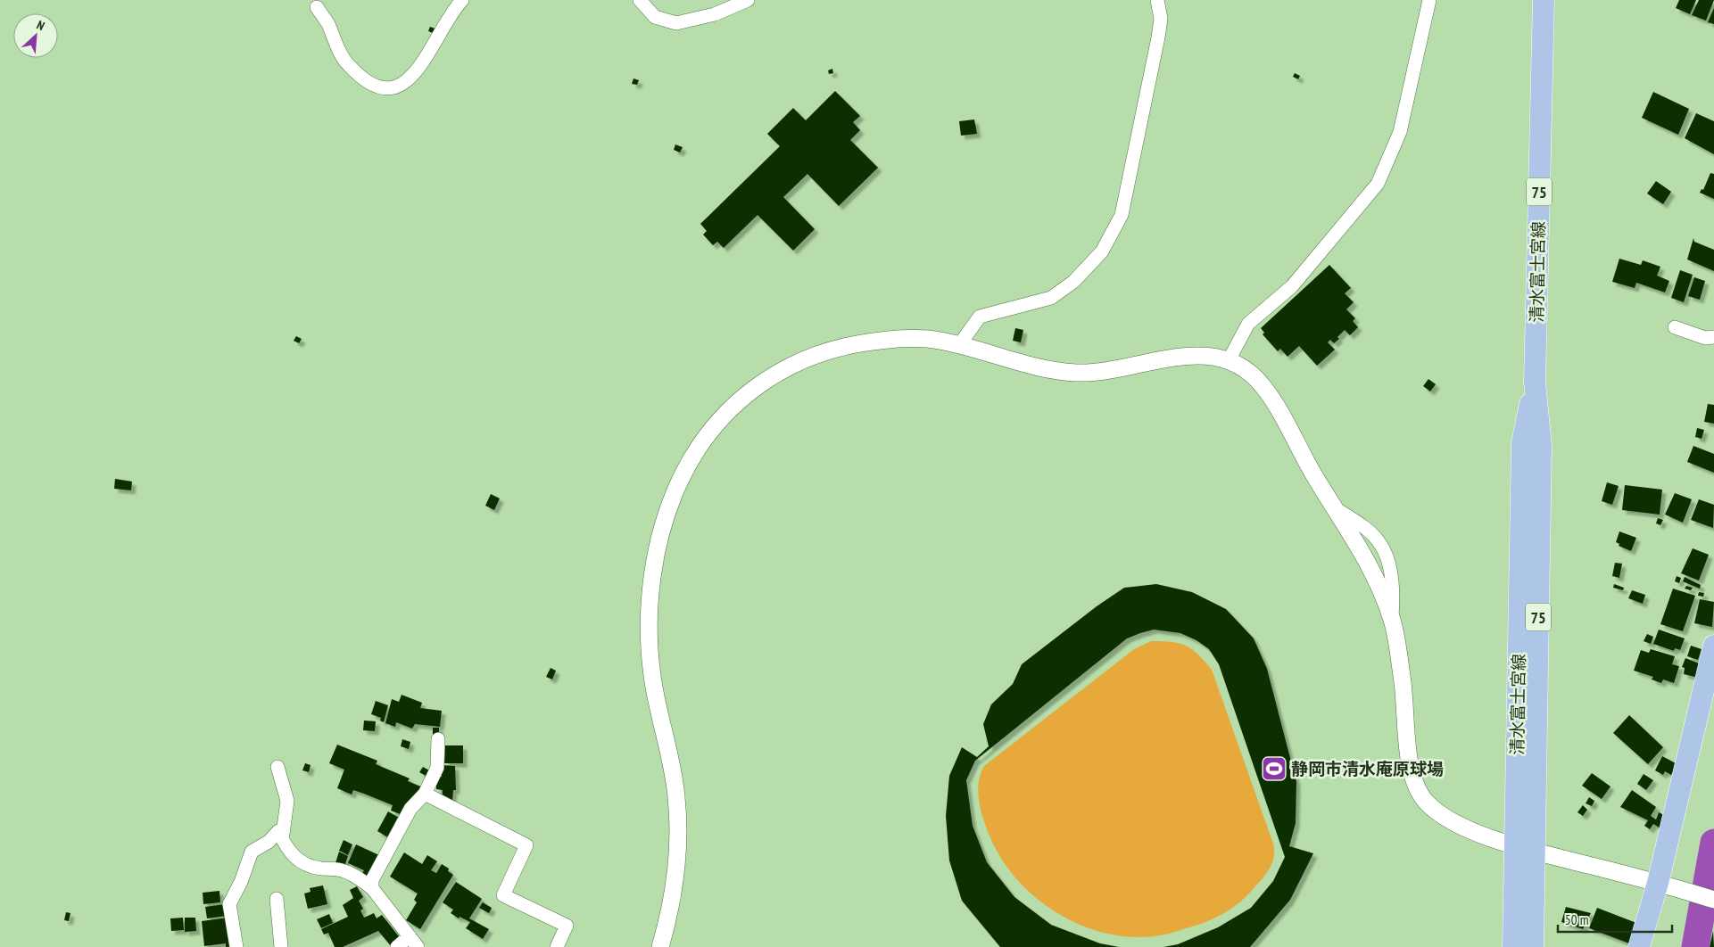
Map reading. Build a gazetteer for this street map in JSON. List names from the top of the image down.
{
  "streets": {
    "main road": ["75", "清水富士宮線"]
  },
  "places": {
    "sports": ["静岡市清水庵原球場"]
  },
  "scale_bar": "50 m",
  "north": "top right"
}
